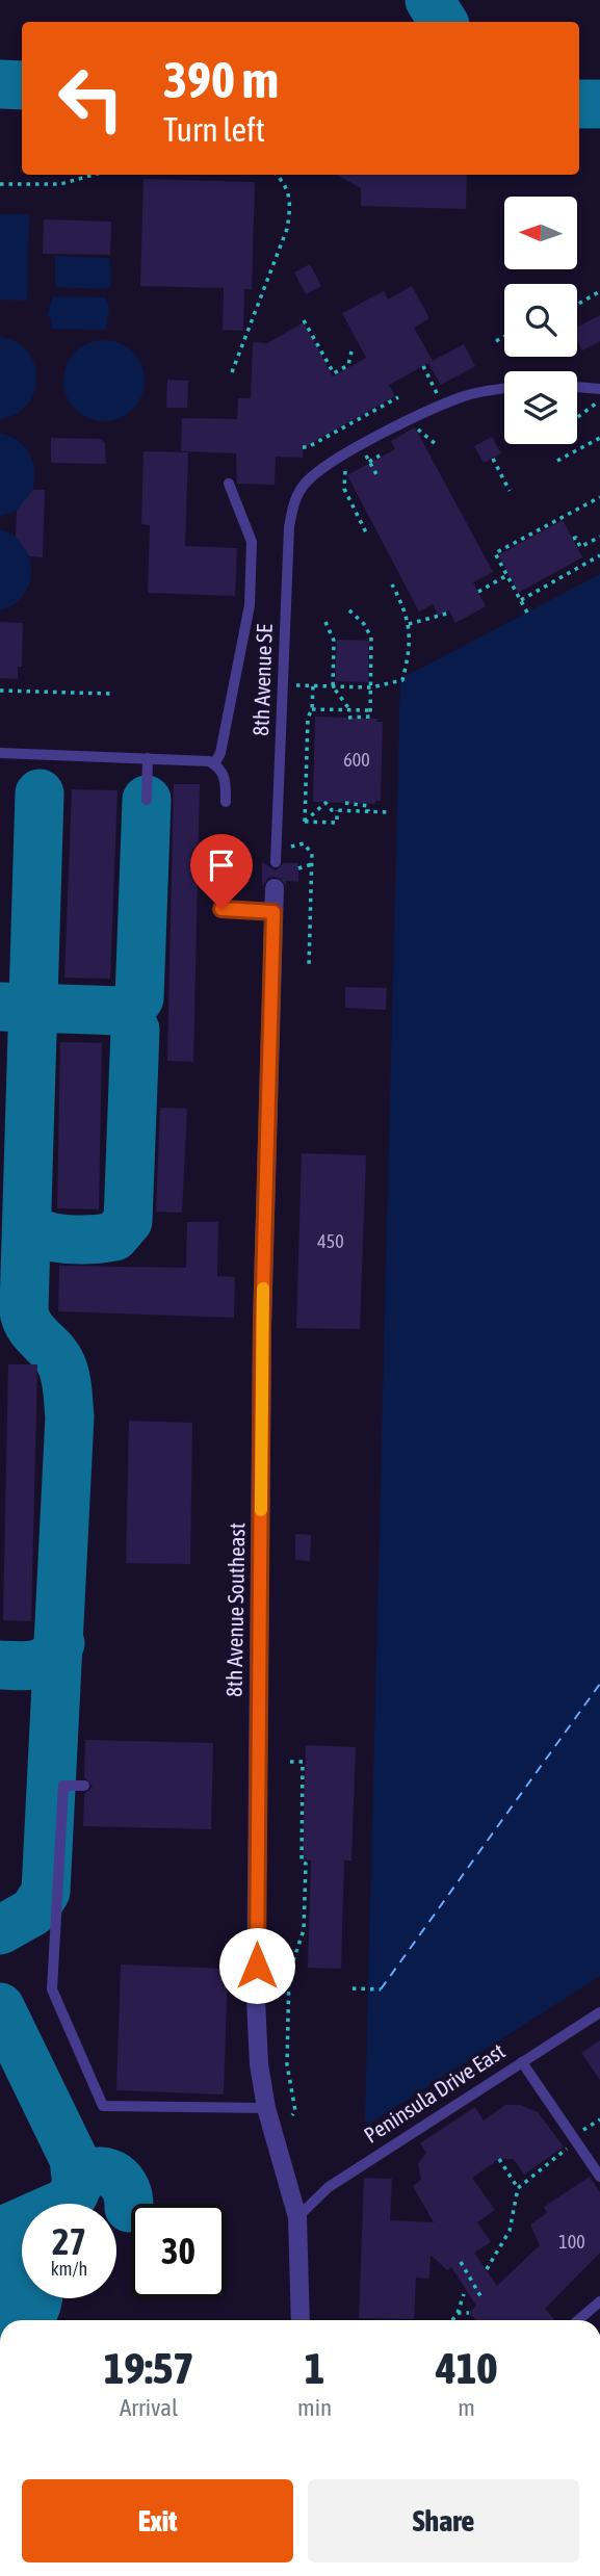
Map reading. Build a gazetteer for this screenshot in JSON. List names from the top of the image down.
{
  "streets": {
    "street": ["8th Avenue Southeast"],
    "lane": ["8th Avenue SE", "Peninsula Drive East"]
  },
  "crossings": [
    ["8th Avenue Southeast", "Peninsula Drive East"]
  ],
  "house_numbers": ["600", "450", "100"],
  "north": "left",
  "page": {
    "turn": ["390 m", "Turn left"],
    "speed": "27 km/h",
    "limit": "30",
    "eta": [
      "19:57",
      "Arrival",
      "1",
      "min",
      "410",
      "m"
    ],
    "buttons": ["Exit", "Share"]
  }
}
